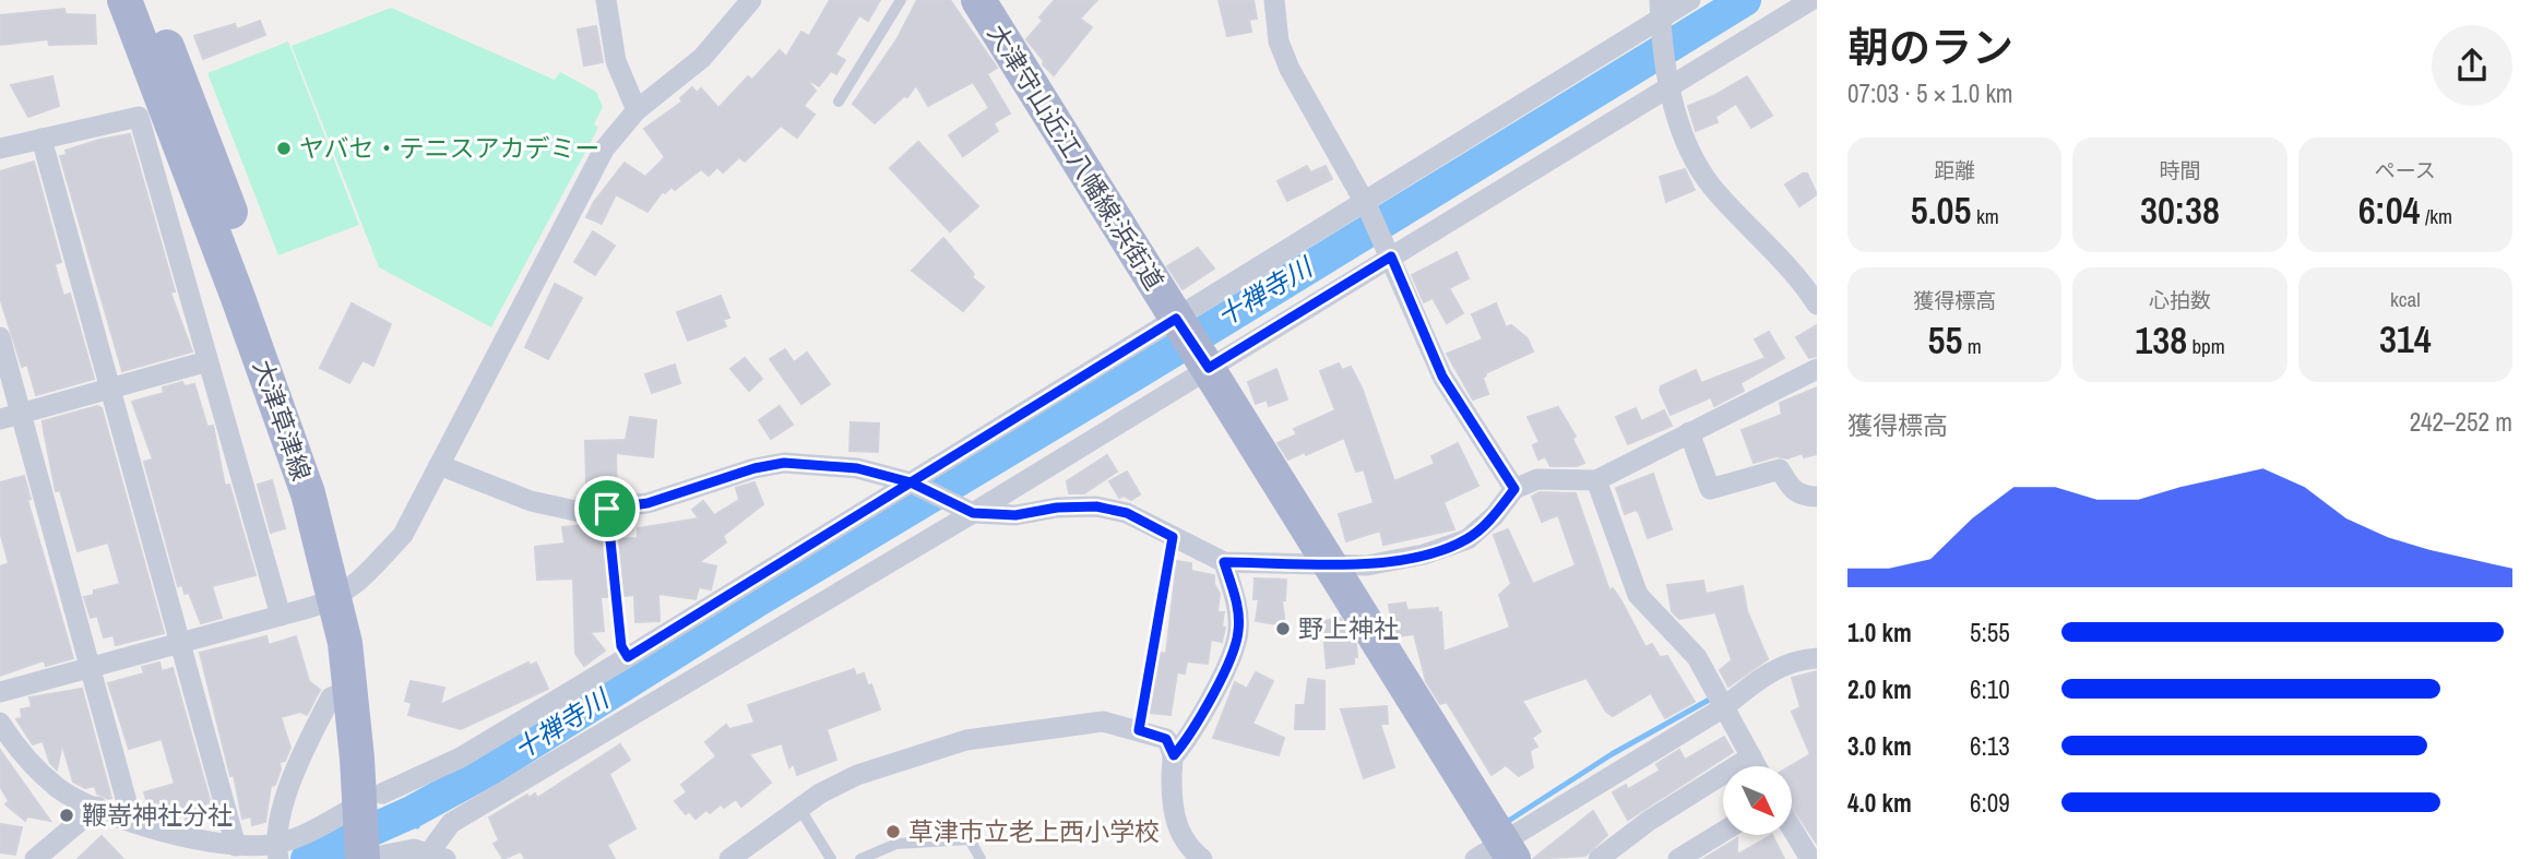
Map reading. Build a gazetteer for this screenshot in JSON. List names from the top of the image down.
{
  "streets": {
    "main road": ["大津守山近江八幡線;浜街道", "大津草津線"]
  },
  "water": ["十禅寺川"],
  "places": [
    "ヤバセ・テニスアカデミー",
    "野上神社",
    "鞭嵜神社分社",
    "草津市立老上西小学校"
  ],
  "north": "bottom right",
  "page": {
    "heading": ["朝のラン", "07:03 · 5 × 1.0 km"],
    "stats": [
      ["距離", "5.05 km"],
      ["時間", "30:38"],
      ["ペース", "6:04 /km"],
      ["獲得標高", "55 m"],
      ["心拍数", "138 bpm"],
      ["kcal", "314"]
    ],
    "chart": ["獲得標高", "242–252 m"],
    "list": [
      {
        "name": "1.0 km",
        "note": "5:55"
      },
      {
        "name": "2.0 km",
        "note": "6:10"
      },
      {
        "name": "3.0 km",
        "note": "6:13"
      },
      {
        "name": "4.0 km",
        "note": "6:09"
      }
    ]
  }
}
